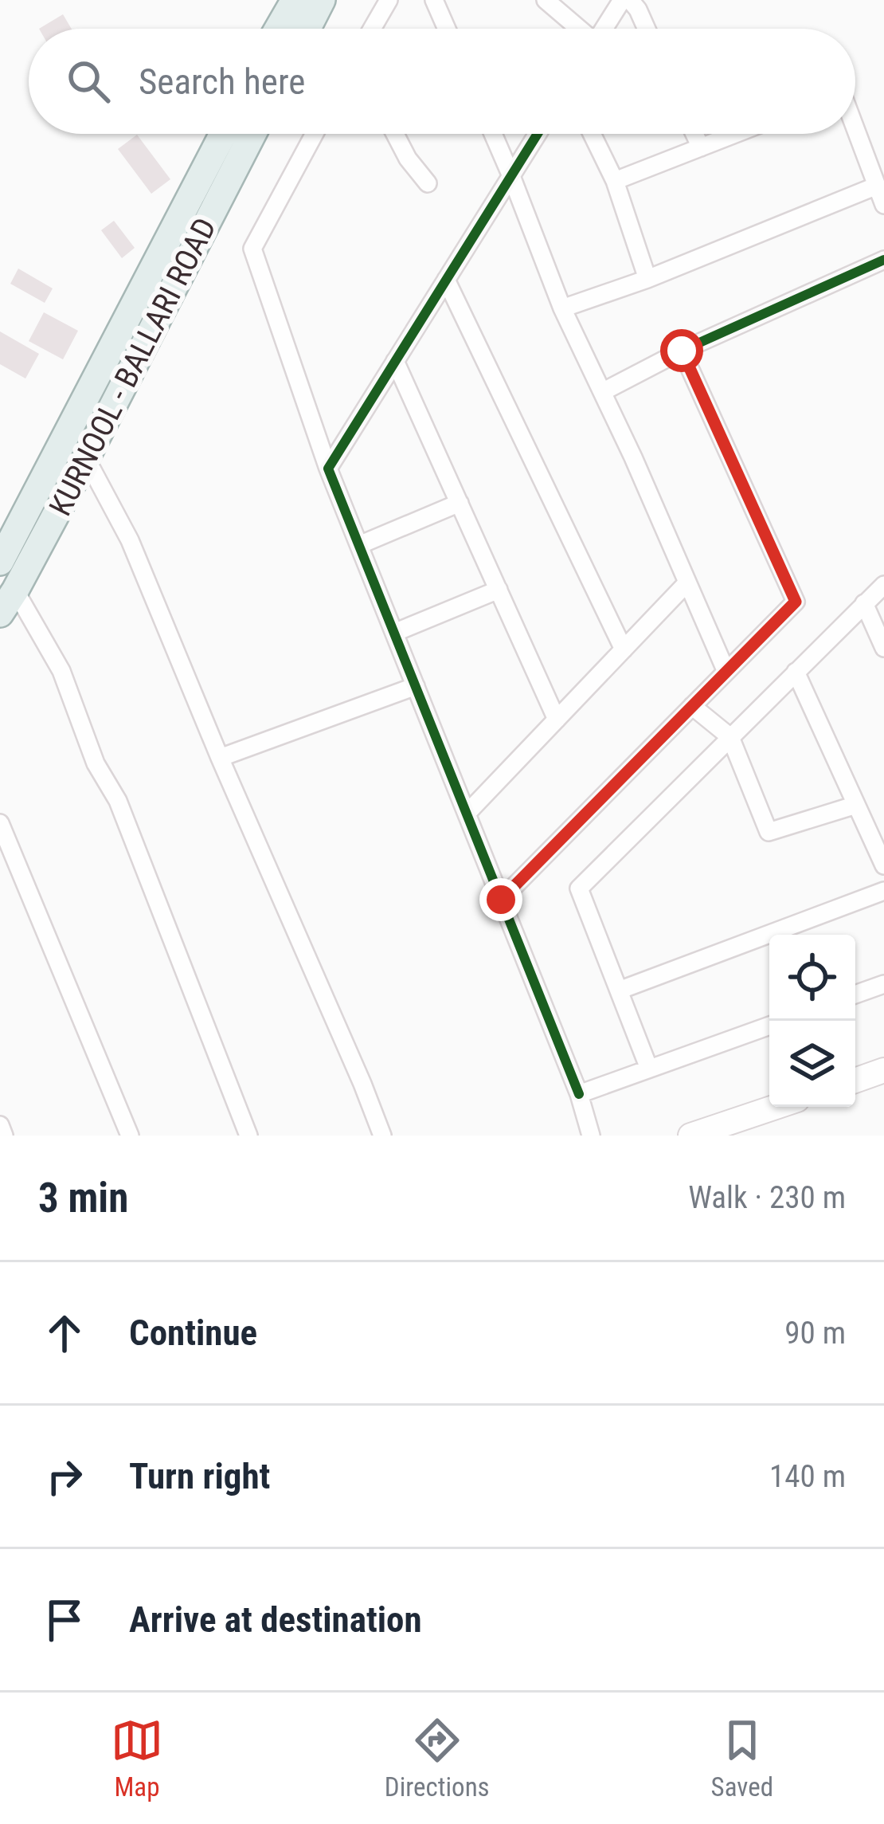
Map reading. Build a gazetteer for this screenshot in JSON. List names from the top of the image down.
{
  "streets": {
    "main road": ["KURNOOL - BALLARI ROAD"]
  },
  "page": {
    "search": "Search here",
    "heading": ["3 min", "Walk · 230 m"],
    "list": [
      ["Continue", "90 m"],
      ["Turn right", "140 m"],
      "Arrive at destination"
    ],
    "nav": ["Map", "Directions", "Saved"]
  }
}
